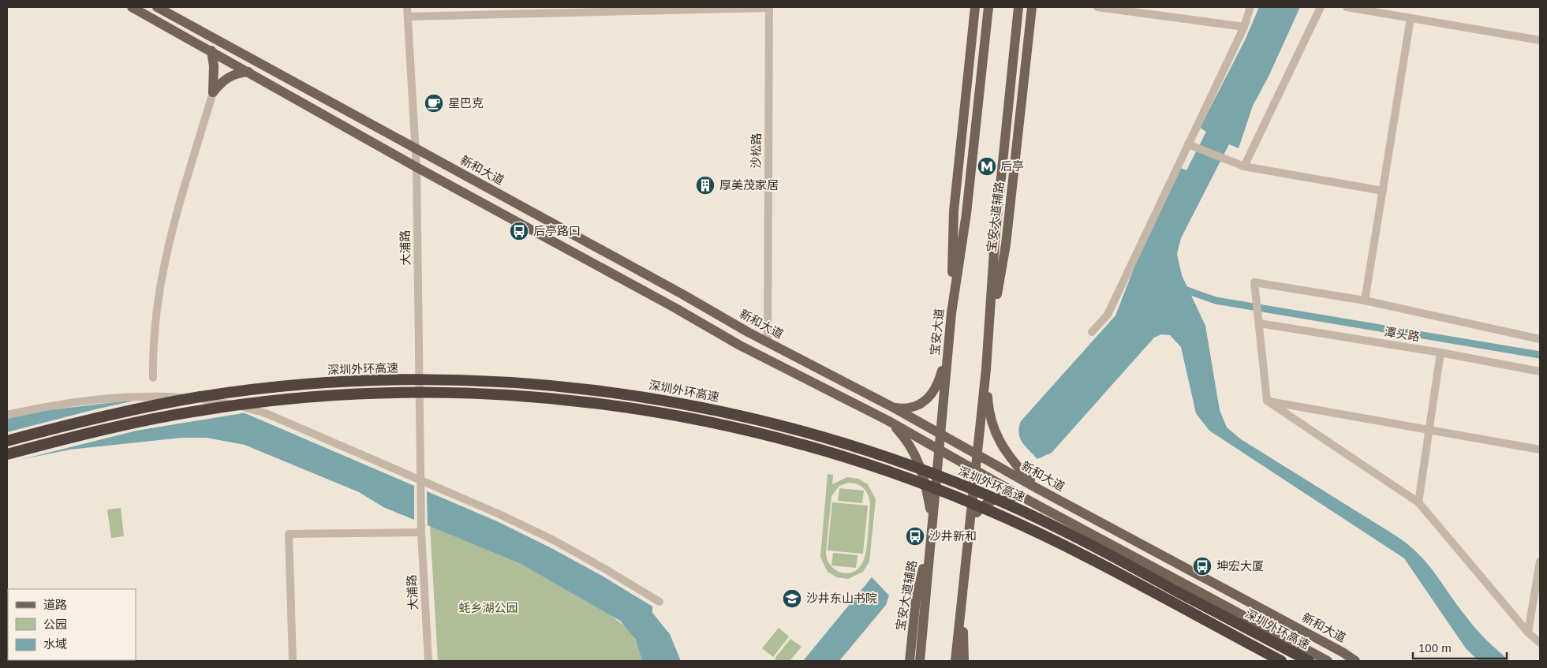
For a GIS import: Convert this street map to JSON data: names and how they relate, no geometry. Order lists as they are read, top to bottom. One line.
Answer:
{"streets":{"highway":["深圳外环高速"],"main road":["新和大道","宝安大道辅路","宝安大道"],"street":["沙松路","大浦路","潭头路"]},"crossings":[["沙松路","新和大道"],["新和大道","大浦路"],["新和大道","宝安大道"],["宝安大道辅路","宝安大道"]],"parks":["蚝乡湖公园"],"places":{"cafe":["星巴克"],"metro station":["后亭"],"building":["厚美茂家居"],"bus stop":["后亭路口","沙井新和","坤宏大厦"],"school or university":["沙井东山书院"]},"legend":["道路","公园","水域"],"scale_bar":"100 m"}
